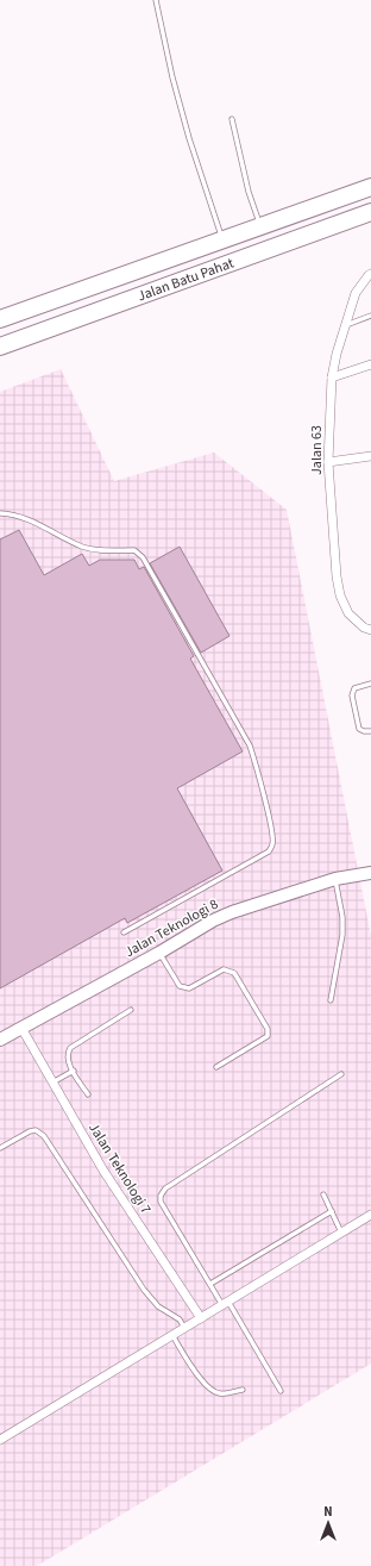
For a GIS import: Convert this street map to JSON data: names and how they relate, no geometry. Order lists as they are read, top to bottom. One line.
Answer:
{"streets":{"highway":["Jalan Batu Pahat"],"street":["Jalan 63","Jalan Teknologi 8","Jalan Teknologi 7"]},"crossings":[["Jalan Teknologi 8","Jalan Teknologi 7"]],"north":"top"}
